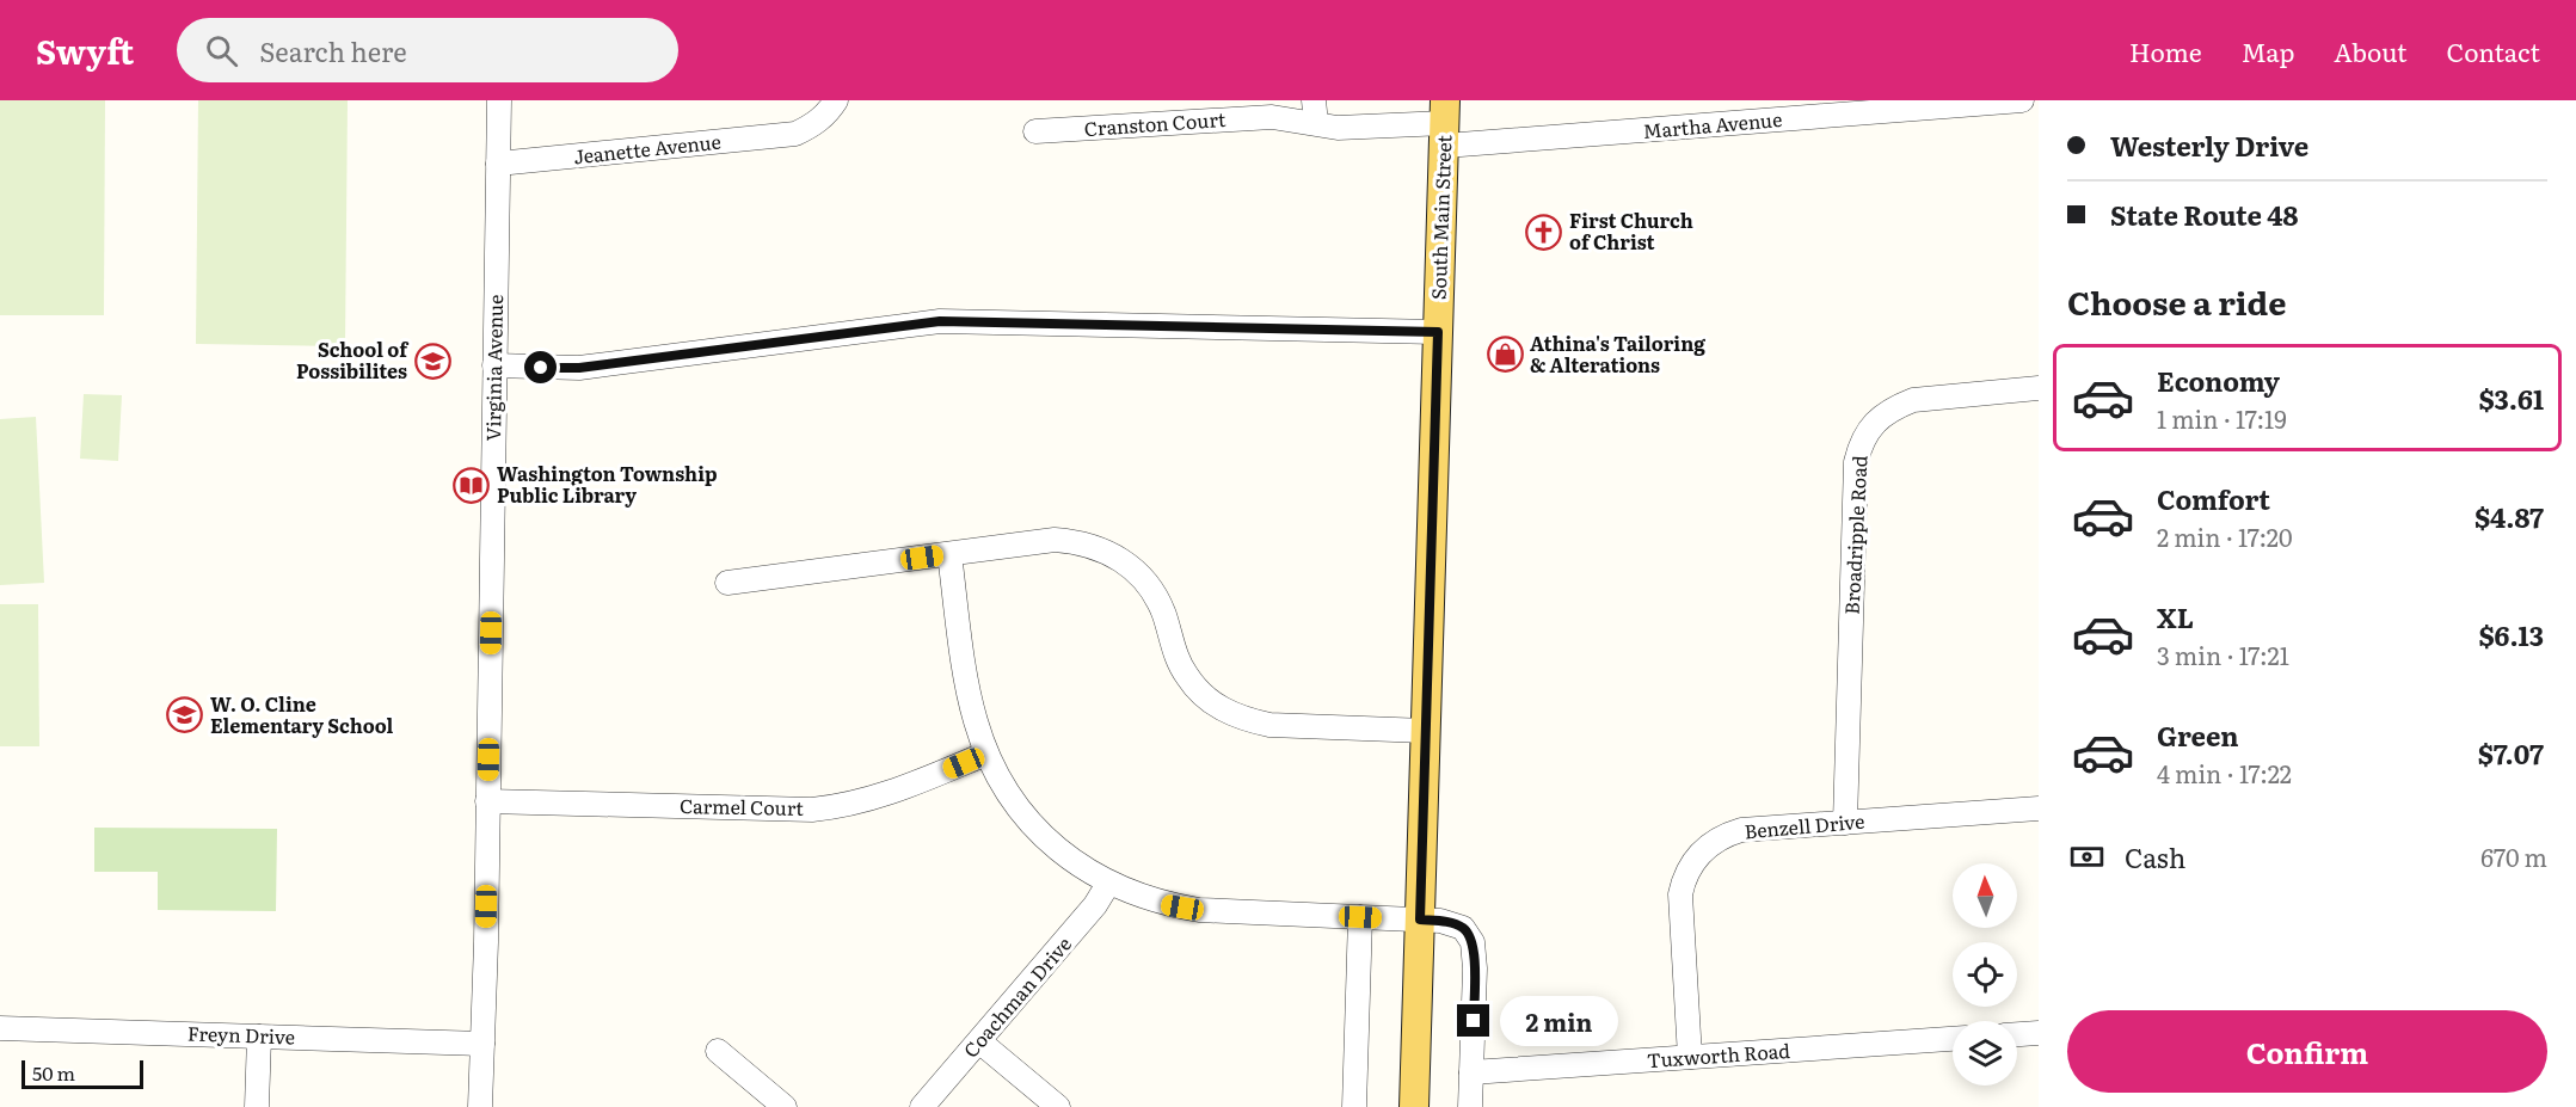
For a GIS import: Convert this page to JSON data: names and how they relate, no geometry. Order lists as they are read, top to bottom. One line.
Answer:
{"streets":{"main road":["South Main Street"],"street":["Cranston Court","Martha Avenue","Jeanette Avenue","Virginia Avenue","Broadripple Road","Carmel Court","Benzell Drive","Coachman Drive","Freyn Drive","Tuxworth Road"]},"crossings":[["Cranston Court","Martha Avenue"],["Cranston Court","South Main Street"],["Martha Avenue","South Main Street"],["Jeanette Avenue","Virginia Avenue"],["Virginia Avenue","Carmel Court"],["Virginia Avenue","Freyn Drive"],["Broadripple Road","Benzell Drive"],["Benzell Drive","Tuxworth Road"]],"places":{"church":["First Church of Christ"],"shop":["Athina's Tailoring & Alterations"],"school or university":["School of Possibilites","W. O. Cline Elementary School"],"library":["Washington Township Public Library"]},"scale_bar":"50 m","north":"top","page":{"header":"Swyft","search":"Search here","nav":["Home","Map","About","Contact"],"banner":["Westerly Drive","State Route 48"],"heading":"Choose a ride","list":[{"name":"Economy","note":"1 min · 17:19","value":"$3.61"},{"name":"Comfort","note":"2 min · 17:20","value":"$4.87"},{"name":"XL","note":"3 min · 17:21","value":"$6.13"},{"name":"Green","note":"4 min · 17:22","value":"$7.07"}],"pay":["Cash","670 m"],"bubble":"2 min","buttons":"Confirm","scale":"50 m"}}
